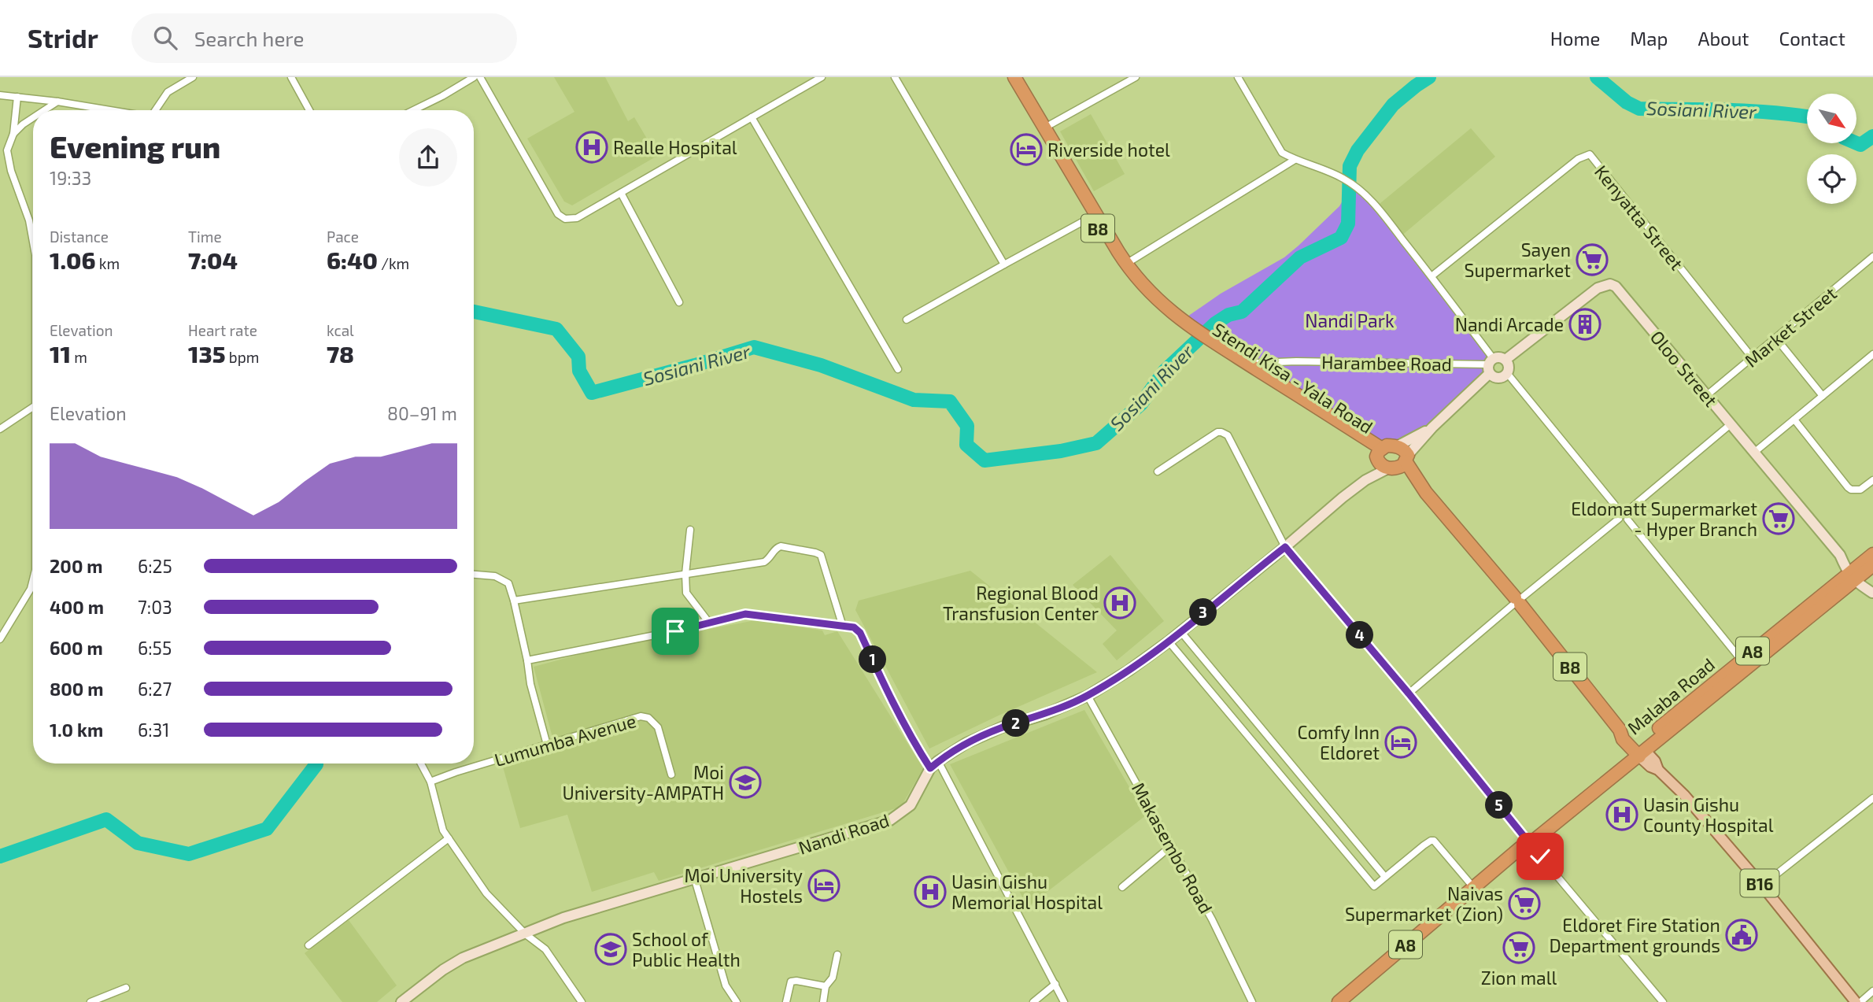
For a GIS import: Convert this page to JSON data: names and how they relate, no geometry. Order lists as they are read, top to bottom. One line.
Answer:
{"streets":{"highway":["B8","Stendi Kisa - Yala Road","A8","Malaba Road"],"main road":["B16"],"street":["Kenyatta Street","Market Street","Harambee Road","Oloo Street","Lumumba Avenue","Nandi Road","Makasembo Road"]},"crossings":[["Kenyatta Street","Market Street"],["B8","Harambee Road"],["B8","Stendi Kisa - Yala Road"],["B8","Nandi Road"],["Market Street","Oloo Street"],["Harambee Road","Oloo Street"],["Harambee Road","Nandi Road"],["Oloo Street","A8"],["Oloo Street","Malaba Road"],["Oloo Street","Nandi Road"],["Stendi Kisa - Yala Road","A8"],["Stendi Kisa - Yala Road","Malaba Road"],["Stendi Kisa - Yala Road","Nandi Road"],["Stendi Kisa - Yala Road","B16"],["A8","Malaba Road"],["A8","B16"],["Malaba Road","B16"],["Nandi Road","Makasembo Road"]],"water":["Sosiani River"],"parks":["Nandi Park"],"places":{"hospital":["Realle Hospital","Regional Blood Transfusion Center","Uasin Gishu County Hospital","Uasin Gishu Memorial Hospital"],"hotel":["Riverside hotel","Comfy Inn Eldoret","Moi University Hostels"],"supermarket":["Sayen Supermarket","Eldomatt Supermarket - Hyper Branch","Naivas Supermarket (Zion)","Zion mall"],"building":["Nandi Arcade"],"school or university":["Moi University-AMPATH","School of Public Health"],"public building":["Eldoret Fire Station Department grounds"]},"north":"bottom right","page":{"header":"Stridr","search":"Search here","nav":["Home","Map","About","Contact"],"heading":["Evening run","19:33"],"stats":[["Distance","1.06 km"],["Time","7:04"],["Pace","6:40 /km"],["Elevation","11 m"],["Heart rate","135 bpm"],["kcal","78"]],"chart":["Elevation","80–91 m"],"list":[{"name":"200 m","note":"6:25"},{"name":"400 m","note":"7:03"},{"name":"600 m","note":"6:55"},{"name":"800 m","note":"6:27"},{"name":"1.0 km","note":"6:31"}],"pins":["3","4","1","2","5"]}}
